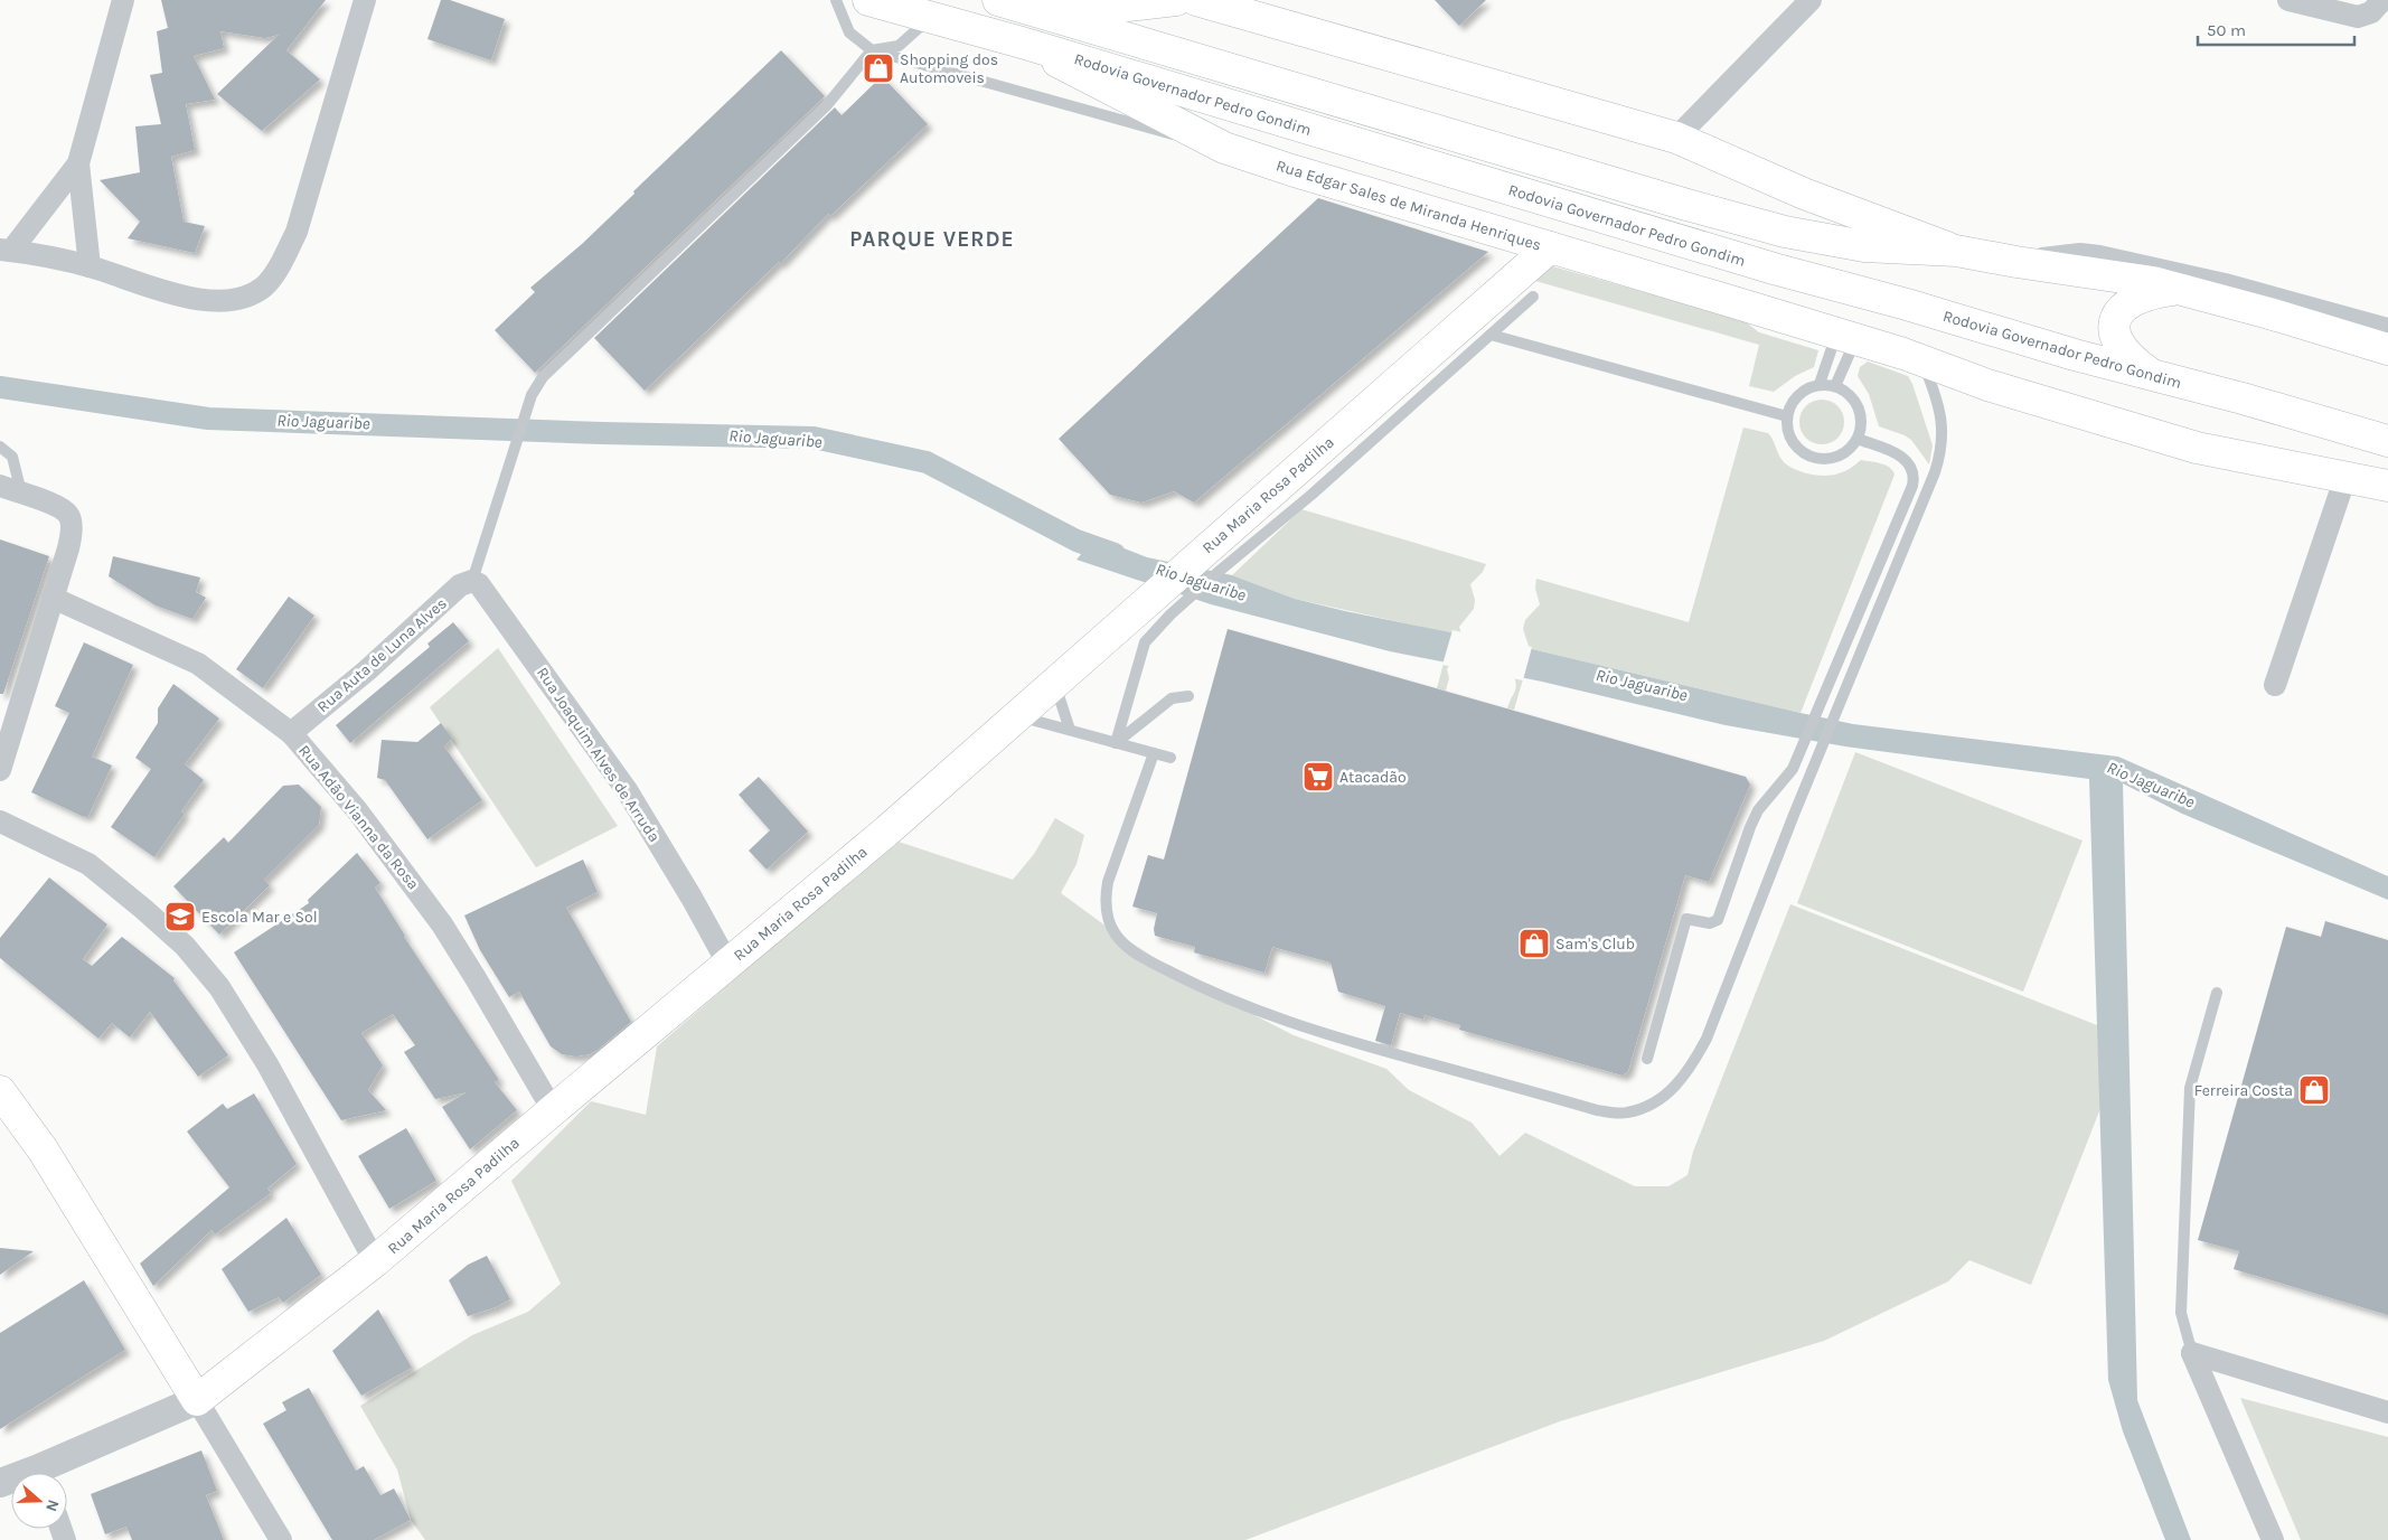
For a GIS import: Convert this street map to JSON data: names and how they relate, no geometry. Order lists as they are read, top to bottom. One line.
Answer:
{"streets":{"main road":["Rodovia Governador Pedro Gondim","Rua Edgar Sales de Miranda Henriques","Rua Maria Rosa Padilha"],"street":["Rua Auta de Luna Alves","Rua Joaquim Alves de Arruda","Rua Adão Vianna da Rosa"]},"crossings":[["Rua Edgar Sales de Miranda Henriques","Rua Maria Rosa Padilha"],["Rua Maria Rosa Padilha","Rua Joaquim Alves de Arruda"],["Rua Maria Rosa Padilha","Rua Adão Vianna da Rosa"],["Rua Auta de Luna Alves","Rua Joaquim Alves de Arruda"],["Rua Auta de Luna Alves","Rua Adão Vianna da Rosa"]],"districts":["PARQUE VERDE"],"water":["Rio Jaguaribe"],"places":{"shop":["Shopping dos Automoveis","Sam's Club","Ferreira Costa"],"supermarket":["Atacadão"],"school or university":["Escola Mar e Sol"]},"scale_bar":"50 m","north":"right"}
